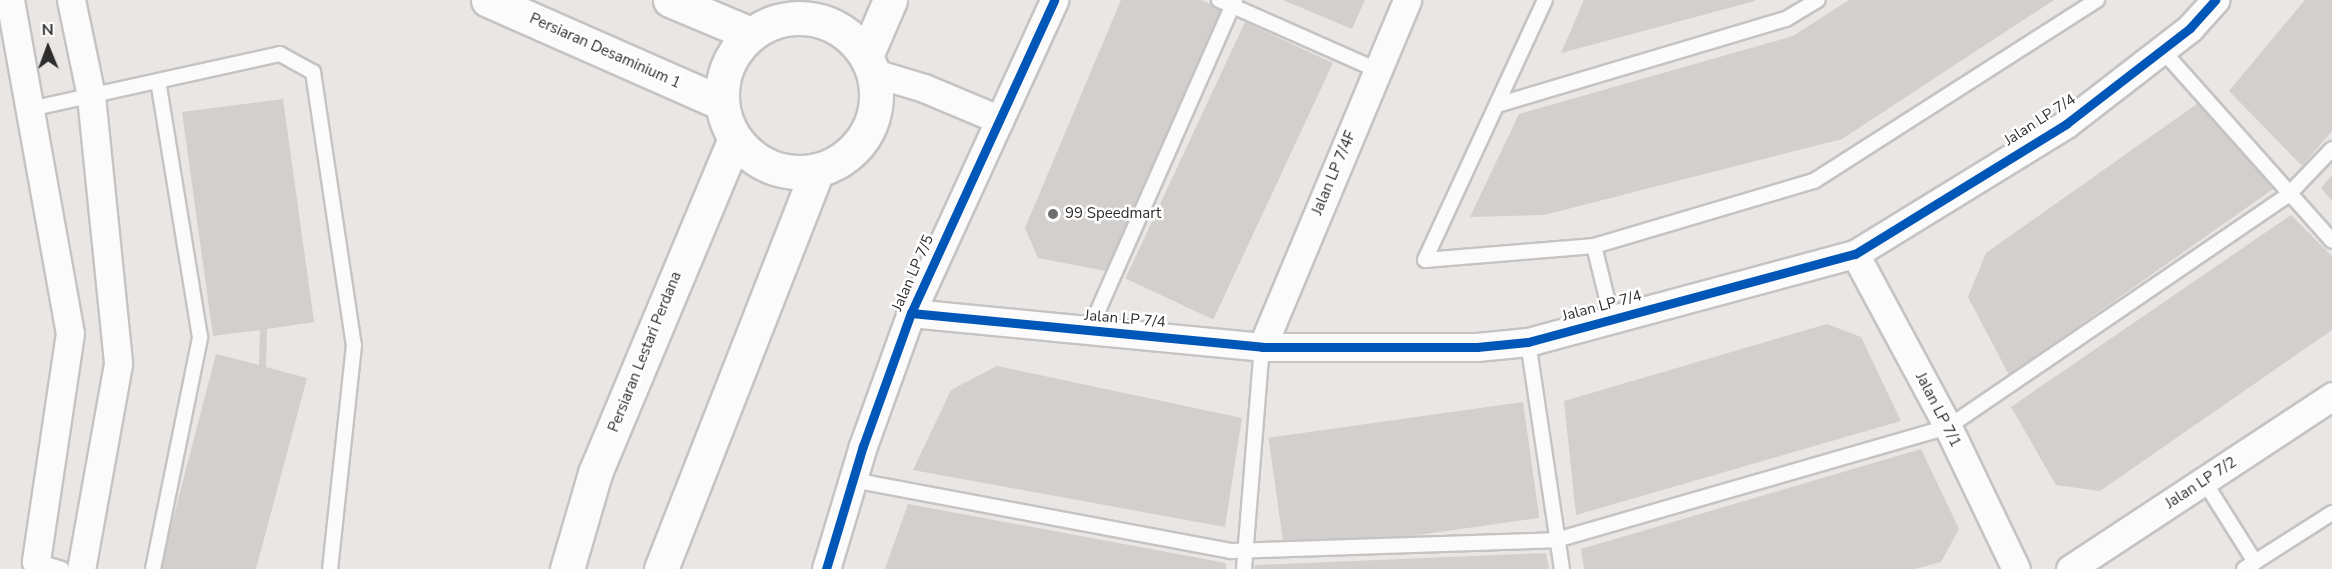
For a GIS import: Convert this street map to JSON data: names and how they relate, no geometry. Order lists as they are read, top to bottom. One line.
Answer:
{"streets":{"street":["Persiaran Desaminium 1","Jalan LP 7/4","Jalan LP 7/4F","Jalan LP 7/5","Persiaran Lestari Perdana","Jalan LP 7/1","Jalan LP 7/2"]},"crossings":[["Persiaran Desaminium 1","Persiaran Lestari Perdana"],["Jalan LP 7/4","Jalan LP 7/4F"],["Jalan LP 7/4","Jalan LP 7/5"],["Jalan LP 7/4","Jalan LP 7/1"]],"places":["99 Speedmart"],"north":"top"}
